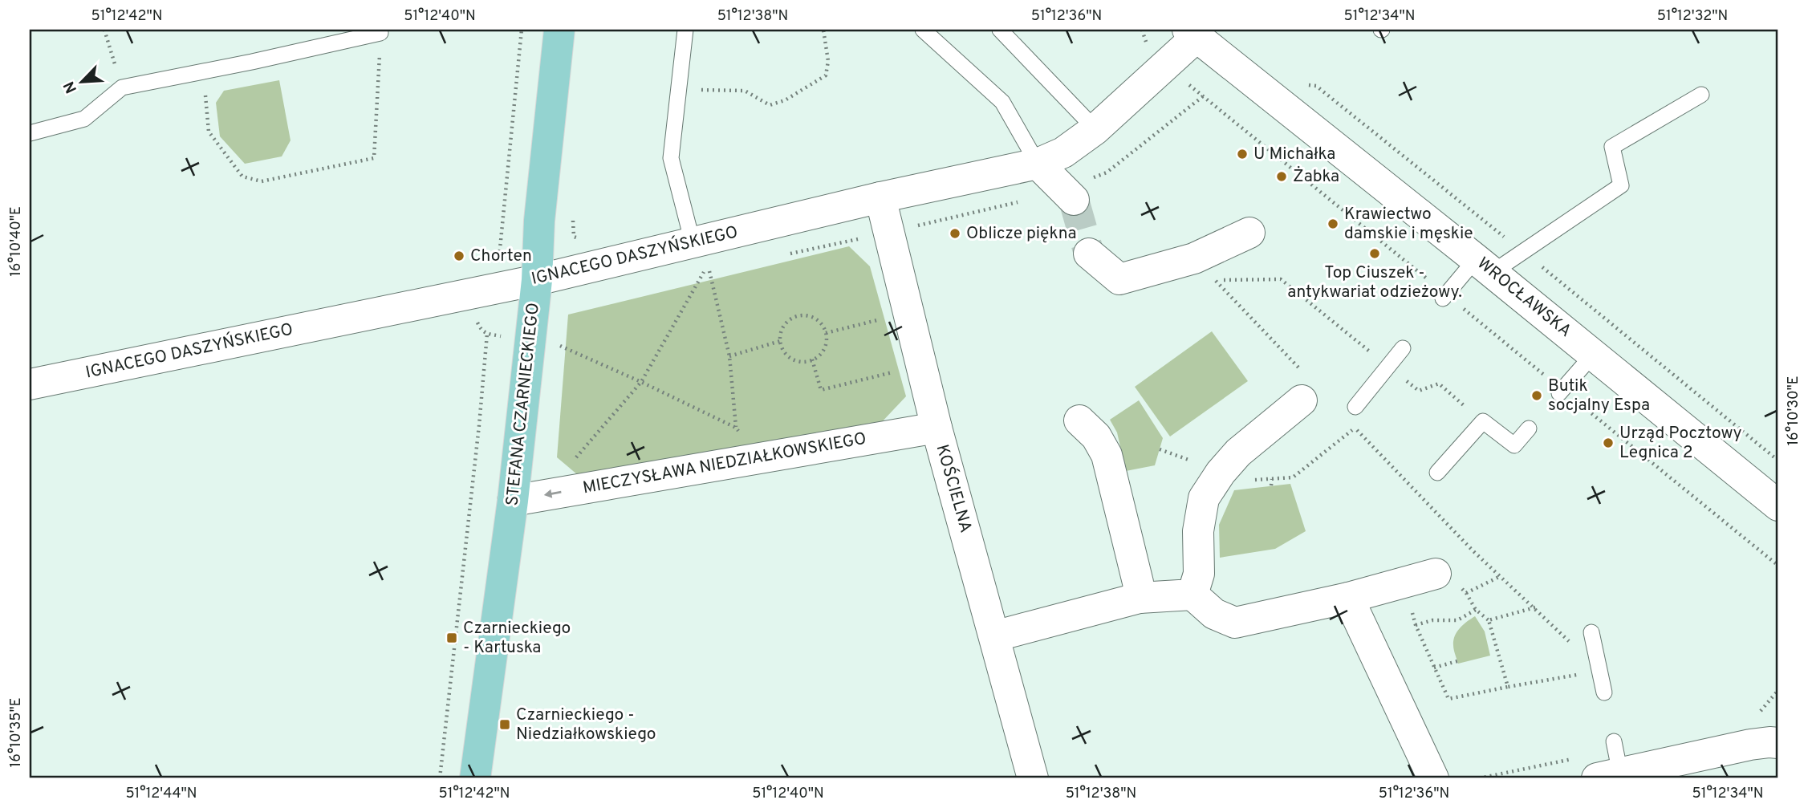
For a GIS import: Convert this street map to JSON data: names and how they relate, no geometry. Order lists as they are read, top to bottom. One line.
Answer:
{"streets":{"main road":["STEFANA CZARNIECKIEGO"],"street":["IGNACEGO DASZYŃSKIEGO","WROCŁAWSKA","MIECZYSŁAWA NIEDZIAŁKOWSKIEGO","KOŚCIELNA"]},"crossings":[["IGNACEGO DASZYŃSKIEGO","WROCŁAWSKA"],["IGNACEGO DASZYŃSKIEGO","STEFANA CZARNIECKIEGO"],["IGNACEGO DASZYŃSKIEGO","KOŚCIELNA"],["STEFANA CZARNIECKIEGO","MIECZYSŁAWA NIEDZIAŁKOWSKIEGO"],["MIECZYSŁAWA NIEDZIAŁKOWSKIEGO","KOŚCIELNA"]],"one_way":["MIECZYSŁAWA NIEDZIAŁKOWSKIEGO"],"places":{"other":["U Michałka","Żabka","Krawiectwo damskie i męskie","Oblicze piękna","Top Ciuszek - antykwariat odzieżowy.","Chorten","Butik socjalny Espa","Urząd Pocztowy Legnica 2"],"transit":["Czarnieckiego - Kartuska","Czarnieckiego - Niedziałkowskiego"]},"north":"bottom left","coordinates":["51°12'42\"N","51°12'40\"N","51°12'38\"N","51°12'36\"N","51°12'34\"N","51°12'32\"N","16°10'40\"E","16°10'30\"E","16°10'35\"E","51°12'44\"N"]}
